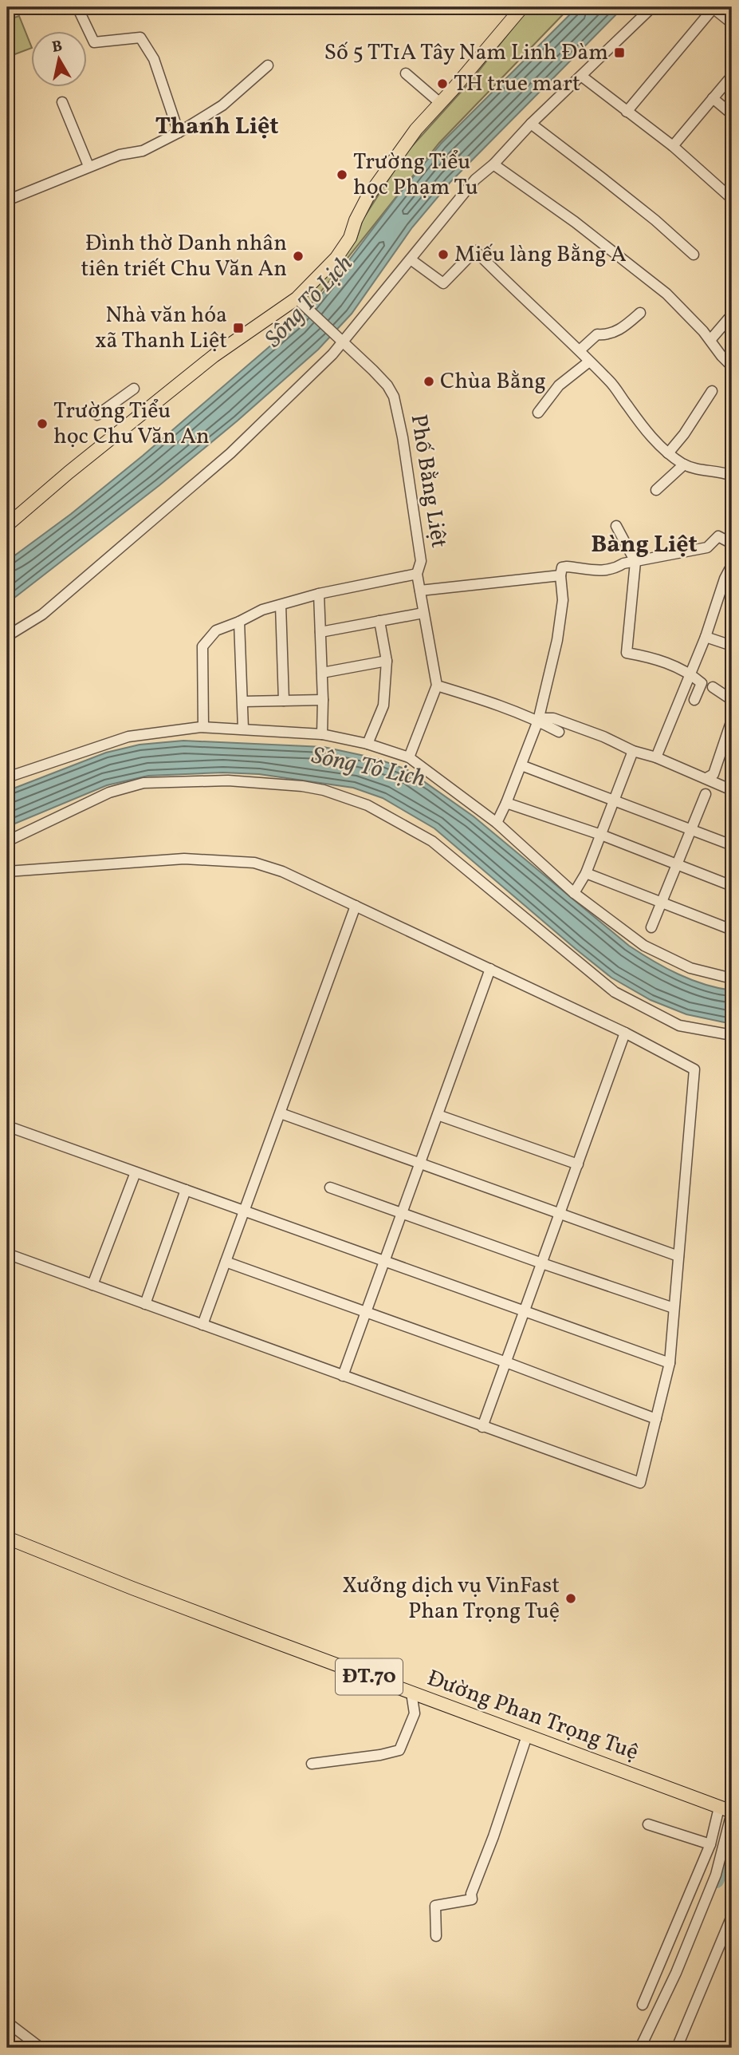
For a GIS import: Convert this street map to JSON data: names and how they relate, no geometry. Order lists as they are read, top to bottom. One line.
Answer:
{"streets":{"main road":["ĐT.70","Đường Phan Trọng Tuệ"],"street":["Phố Bằng Liệt"]},"districts":["Thanh Liệt","Bàng Liệt"],"water":["Sông Tô Lịch"],"places":{"transit":["Số 5 TT1A Tây Nam Linh Đàm","Nhà văn hóa xã Thanh Liệt"],"other":["TH true mart","Trường Tiểu học Phạm Tu","Miếu làng Bằng A","Đình thờ Danh nhân tiên triết Chu Văn An","Chùa Bằng","Trường Tiểu học Chu Văn An","Xưởng dịch vụ VinFast Phan Trọng Tuệ"]},"north":"top"}
